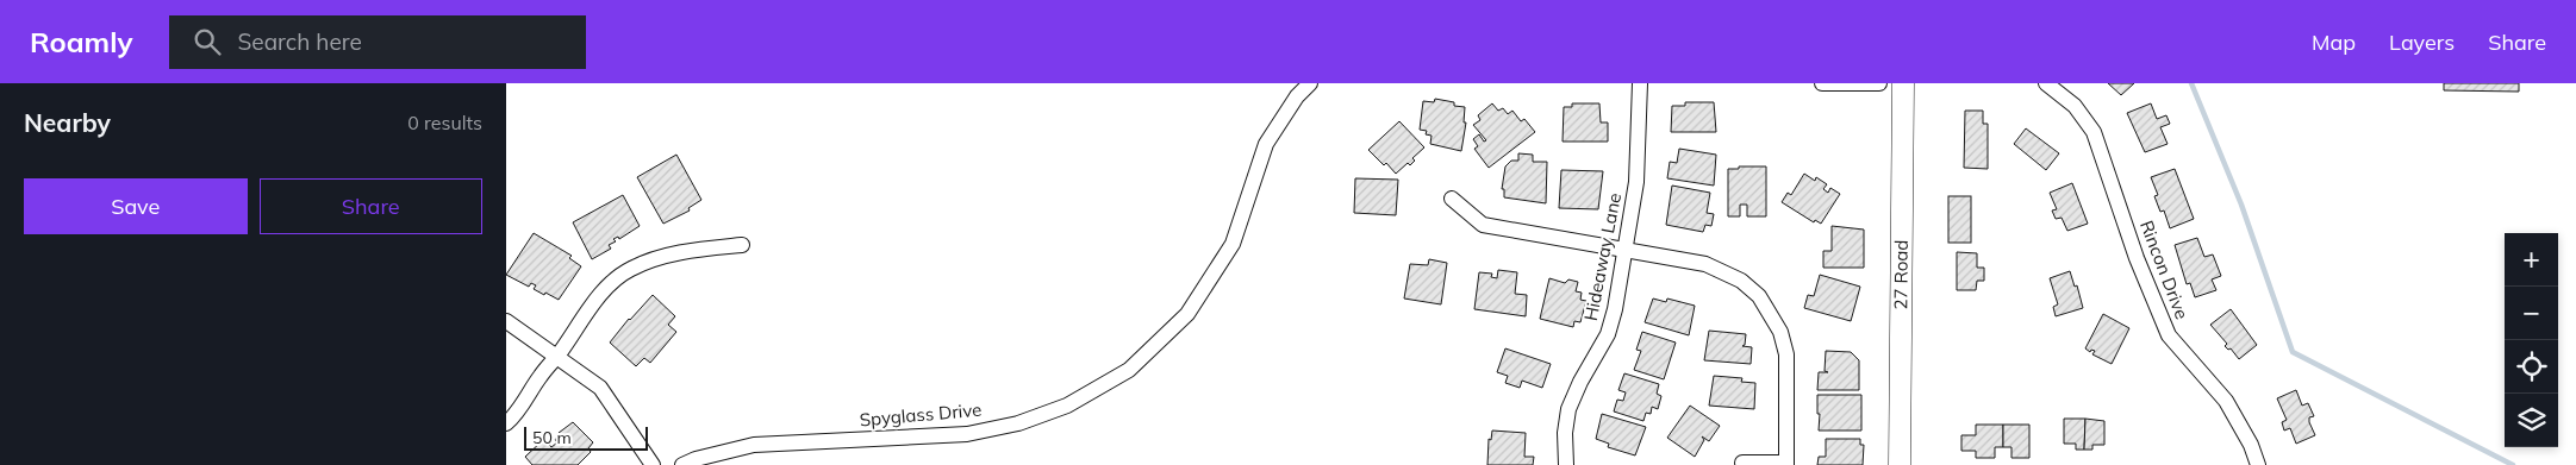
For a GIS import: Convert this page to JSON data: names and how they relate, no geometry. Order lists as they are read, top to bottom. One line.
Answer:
{"streets":{"street":["Hideaway Lane","Rincon Drive","27 Road","Spyglass Drive"]},"scale_bar":"50 m","page":{"header":"Roamly","search":"Search here","nav":["Map","Layers","Share"],"heading":["Nearby","0 results"],"buttons":["Save","Share"],"map_buttons":["+","−"],"scale":"50 m"}}
